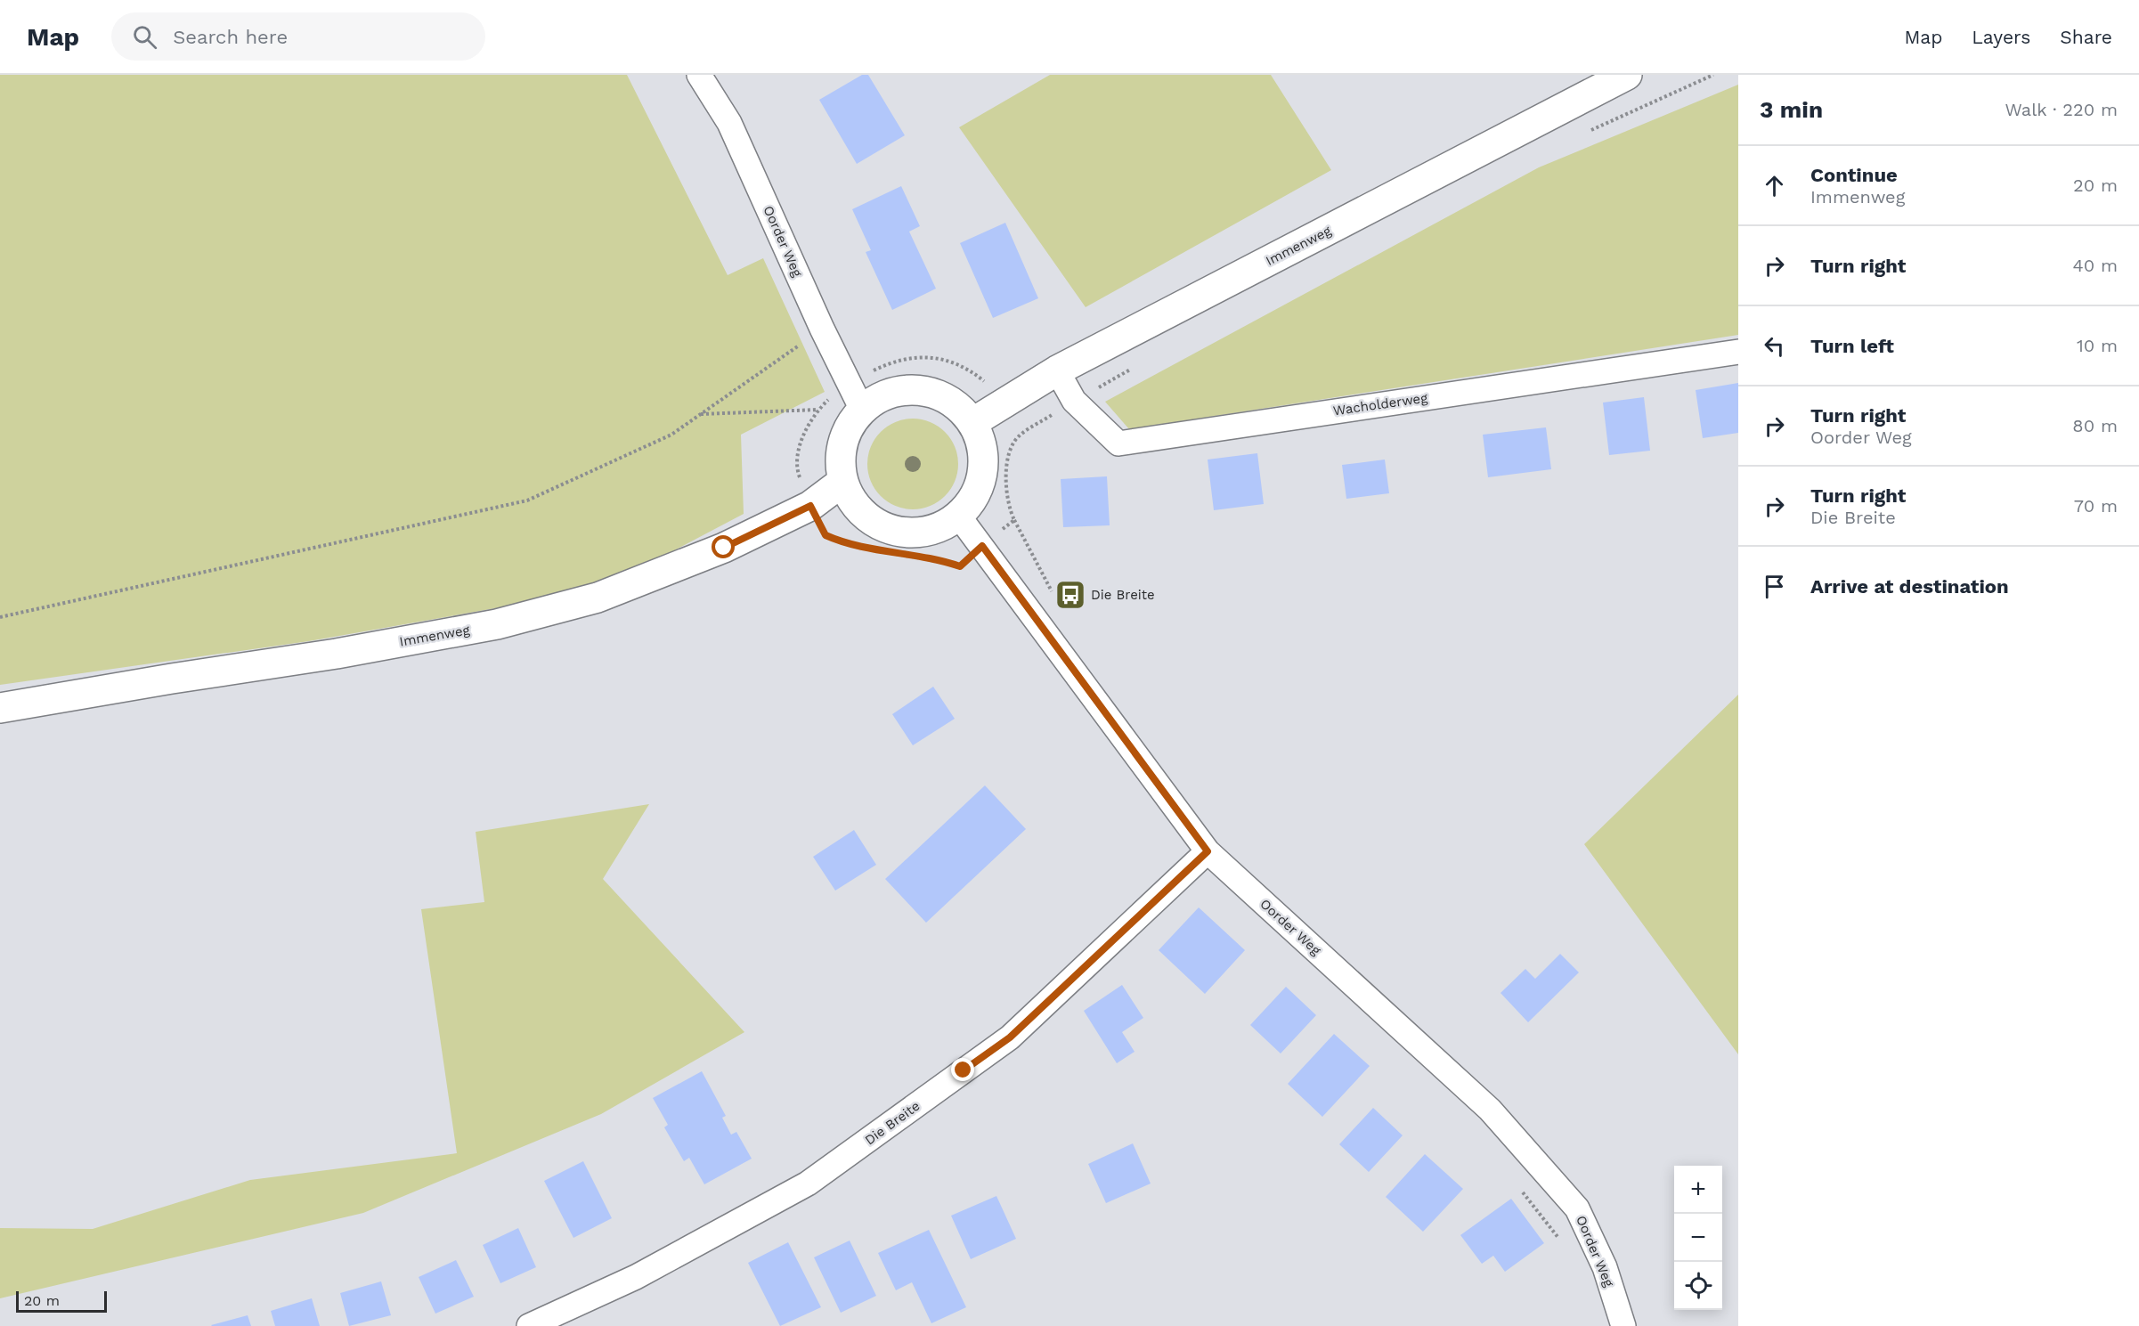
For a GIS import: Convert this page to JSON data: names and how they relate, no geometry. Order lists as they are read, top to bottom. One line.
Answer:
{"streets":{"street":["Oorder Weg","Immenweg","Wacholderweg","Die Breite"]},"crossings":[["Oorder Weg","Immenweg"],["Oorder Weg","Die Breite"],["Immenweg","Wacholderweg"]],"places":{"bus stop":["Die Breite"]},"scale_bar":"20 m","page":{"header":"Map","search":"Search here","nav":["Map","Layers","Share"],"heading":["3 min","Walk · 220 m"],"list":[["Continue","Immenweg","20 m"],["Turn right","40 m"],["Turn left","10 m"],["Turn right","Oorder Weg","80 m"],["Turn right","Die Breite","70 m"],"Arrive at destination"],"map_buttons":["+","−"],"scale":"20 m"}}
